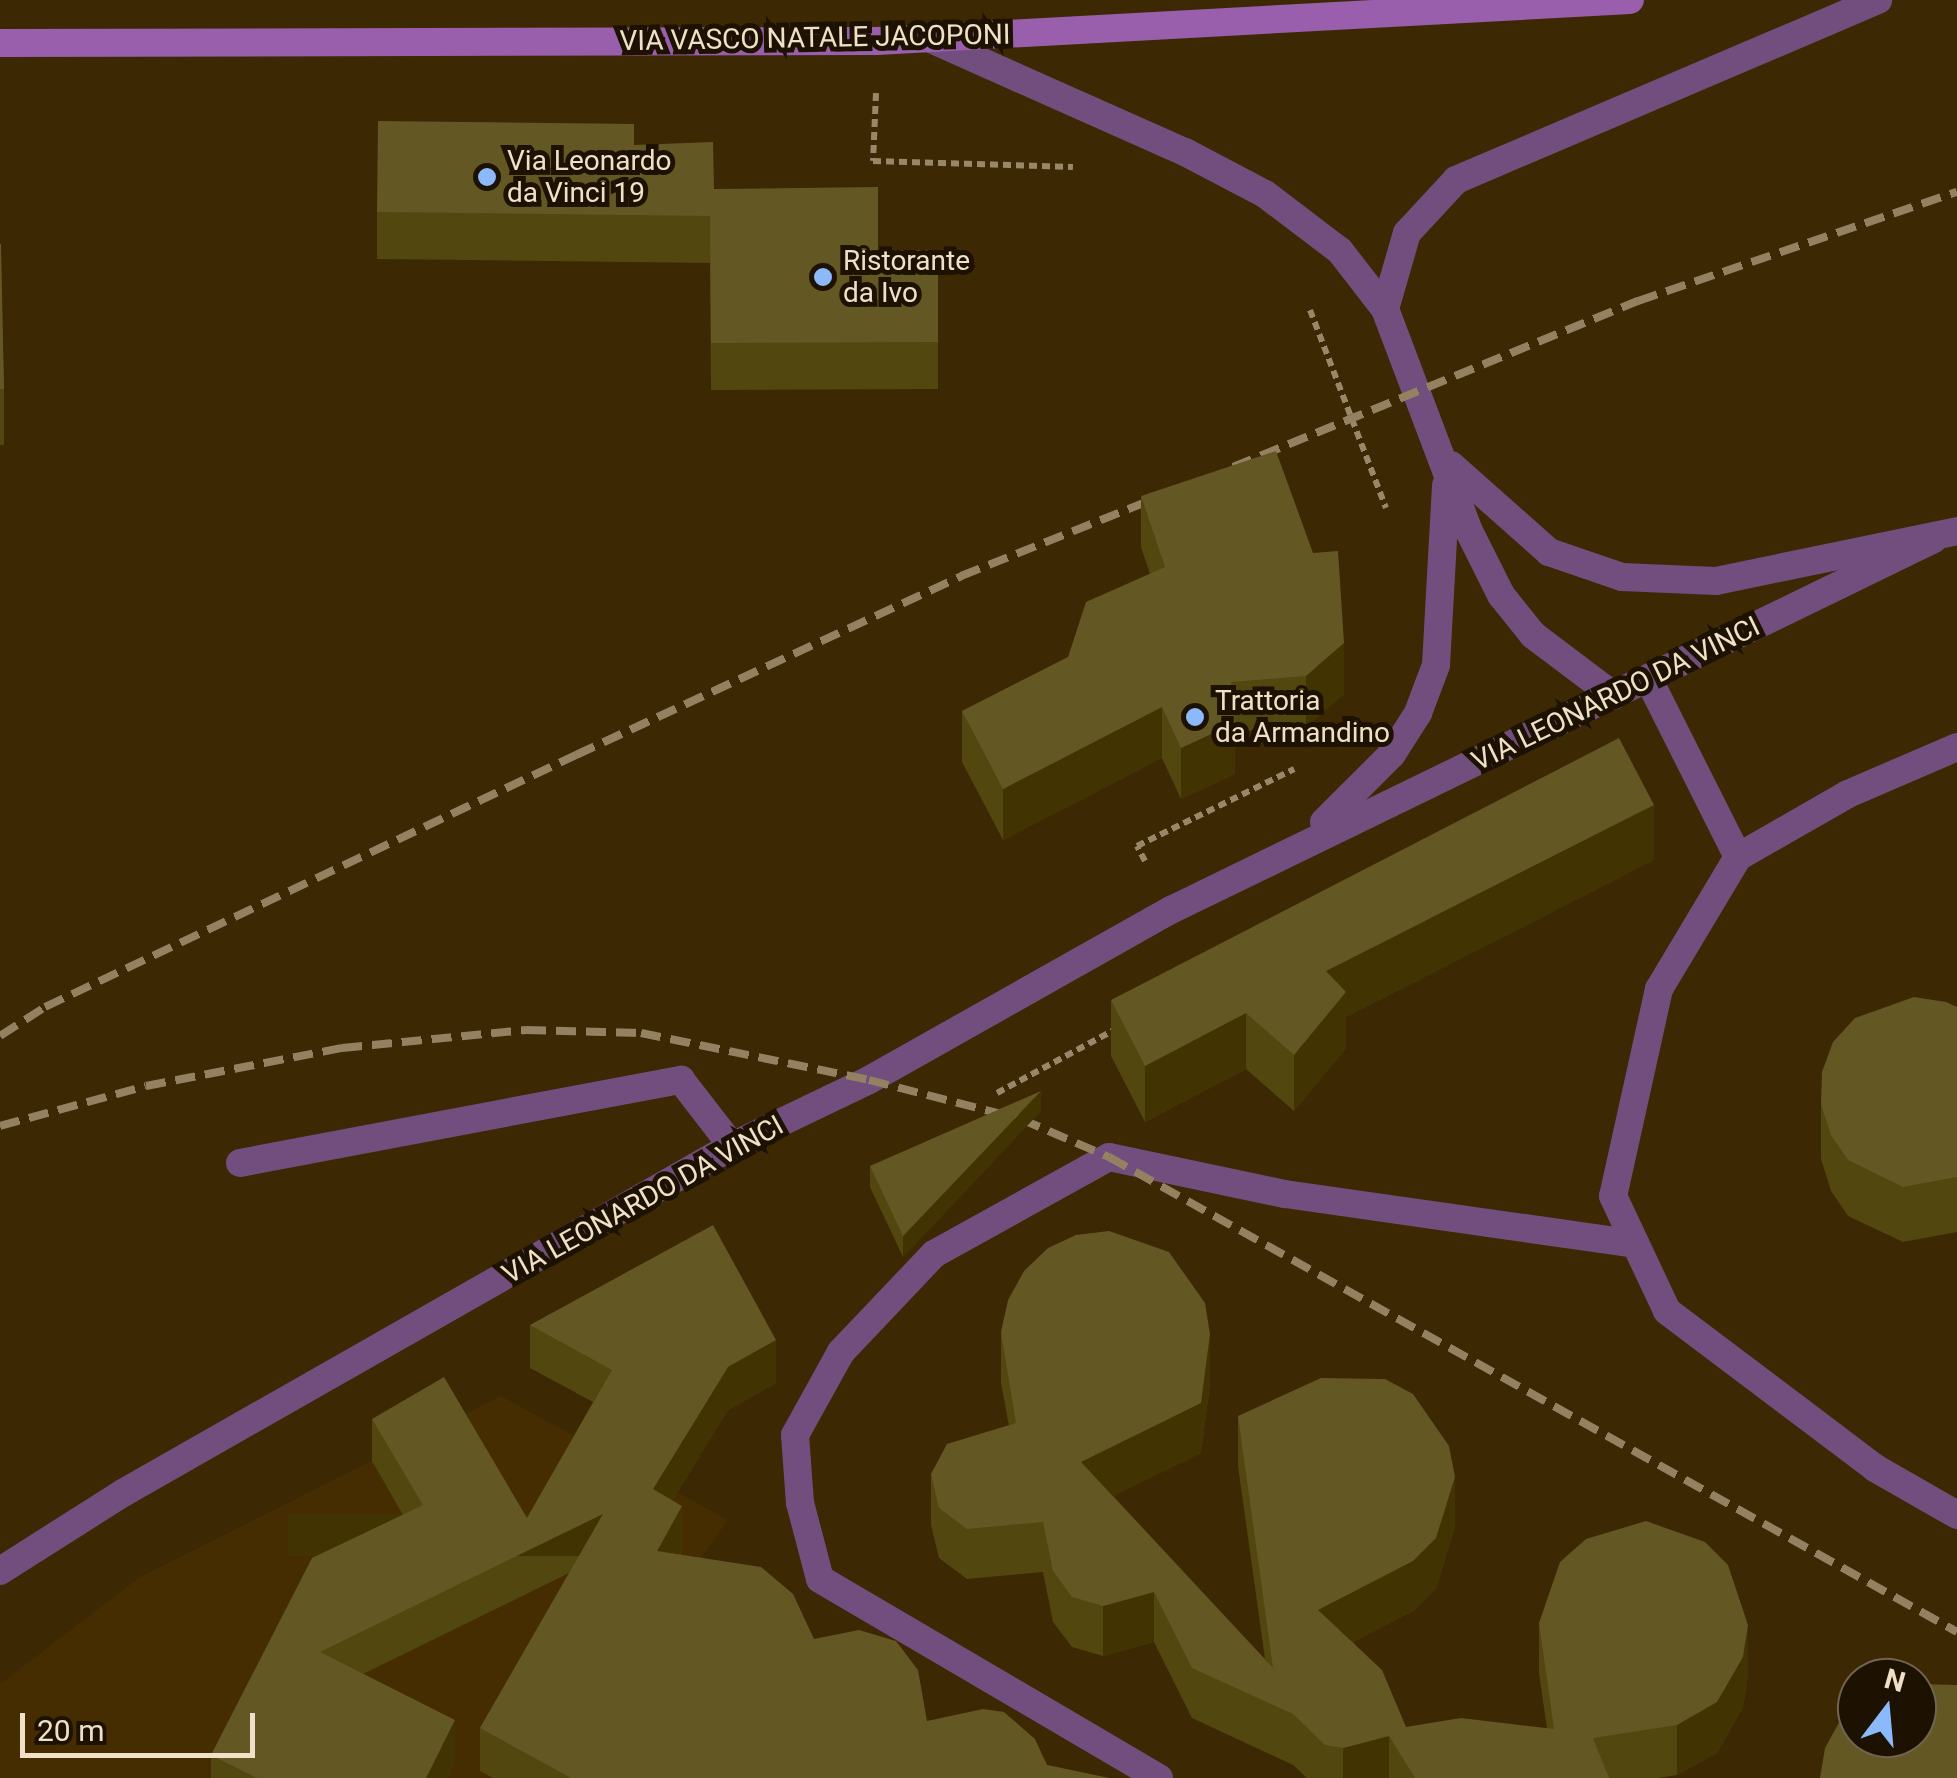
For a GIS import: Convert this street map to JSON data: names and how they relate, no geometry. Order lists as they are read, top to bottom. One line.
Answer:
{"streets":{"main road":["VIA VASCO NATALE JACOPONI"],"street":["VIA LEONARDO DA VINCI"]},"places":["Via Leonardo da Vinci 19","Ristorante da Ivo","Trattoria da Armandino"],"scale_bar":"20 m","north":"top"}
